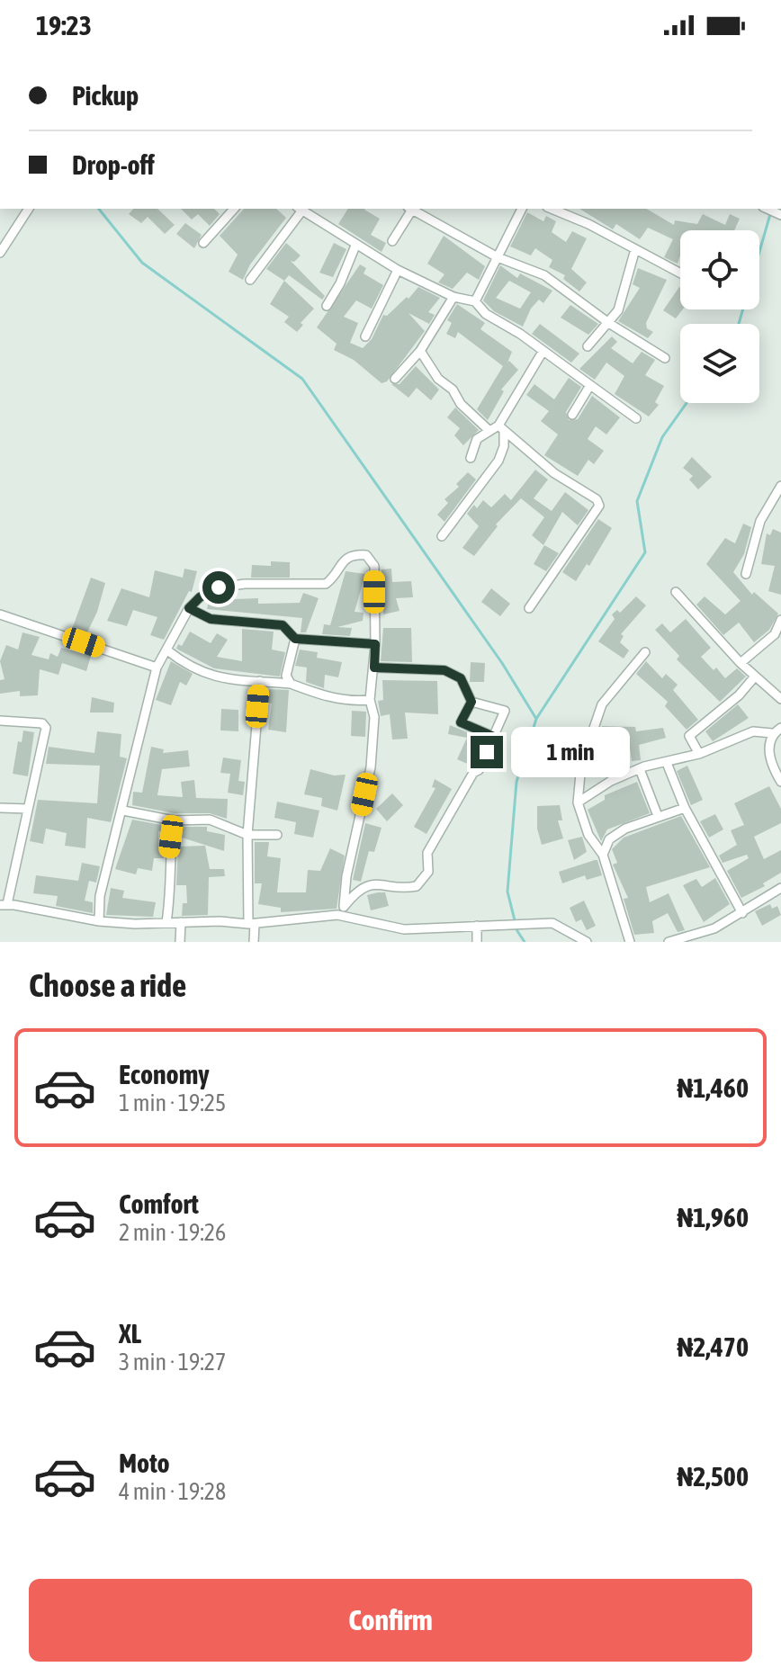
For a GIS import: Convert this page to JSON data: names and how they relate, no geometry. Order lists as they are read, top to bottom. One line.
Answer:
{"page":{"status":"19:23","banner":["Pickup","Drop-off"],"bubble":"1 min","heading":"Choose a ride","list":[{"name":"Economy","note":"1 min · 19:25","value":"₦1,460"},{"name":"Comfort","note":"2 min · 19:26","value":"₦1,960"},{"name":"XL","note":"3 min · 19:27","value":"₦2,470"},{"name":"Moto","note":"4 min · 19:28","value":"₦2,500"}],"buttons":"Confirm"}}
